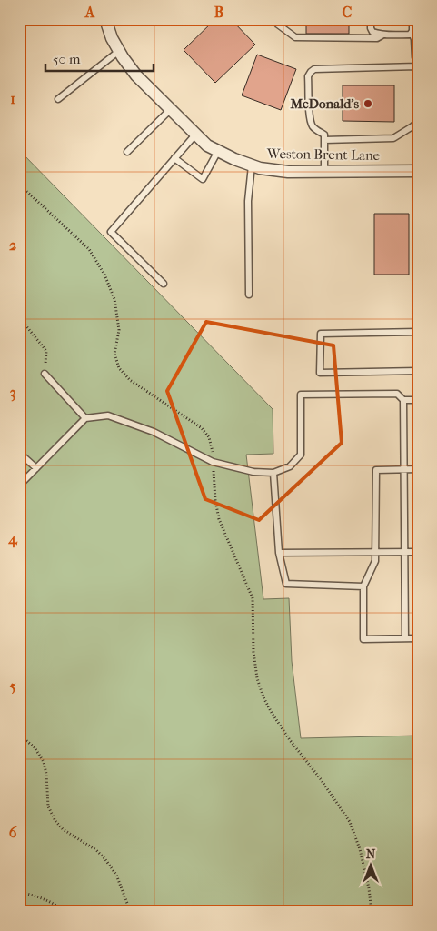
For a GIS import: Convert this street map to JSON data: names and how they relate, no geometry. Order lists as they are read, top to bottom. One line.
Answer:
{"streets":{"street":["Weston Brent Lane"]},"places":["McDonald's"],"scale_bar":"50 m","north":"top","grid":{"columns":["A","B","C"],"rows":["1","2","3","4","5","6"]}}
